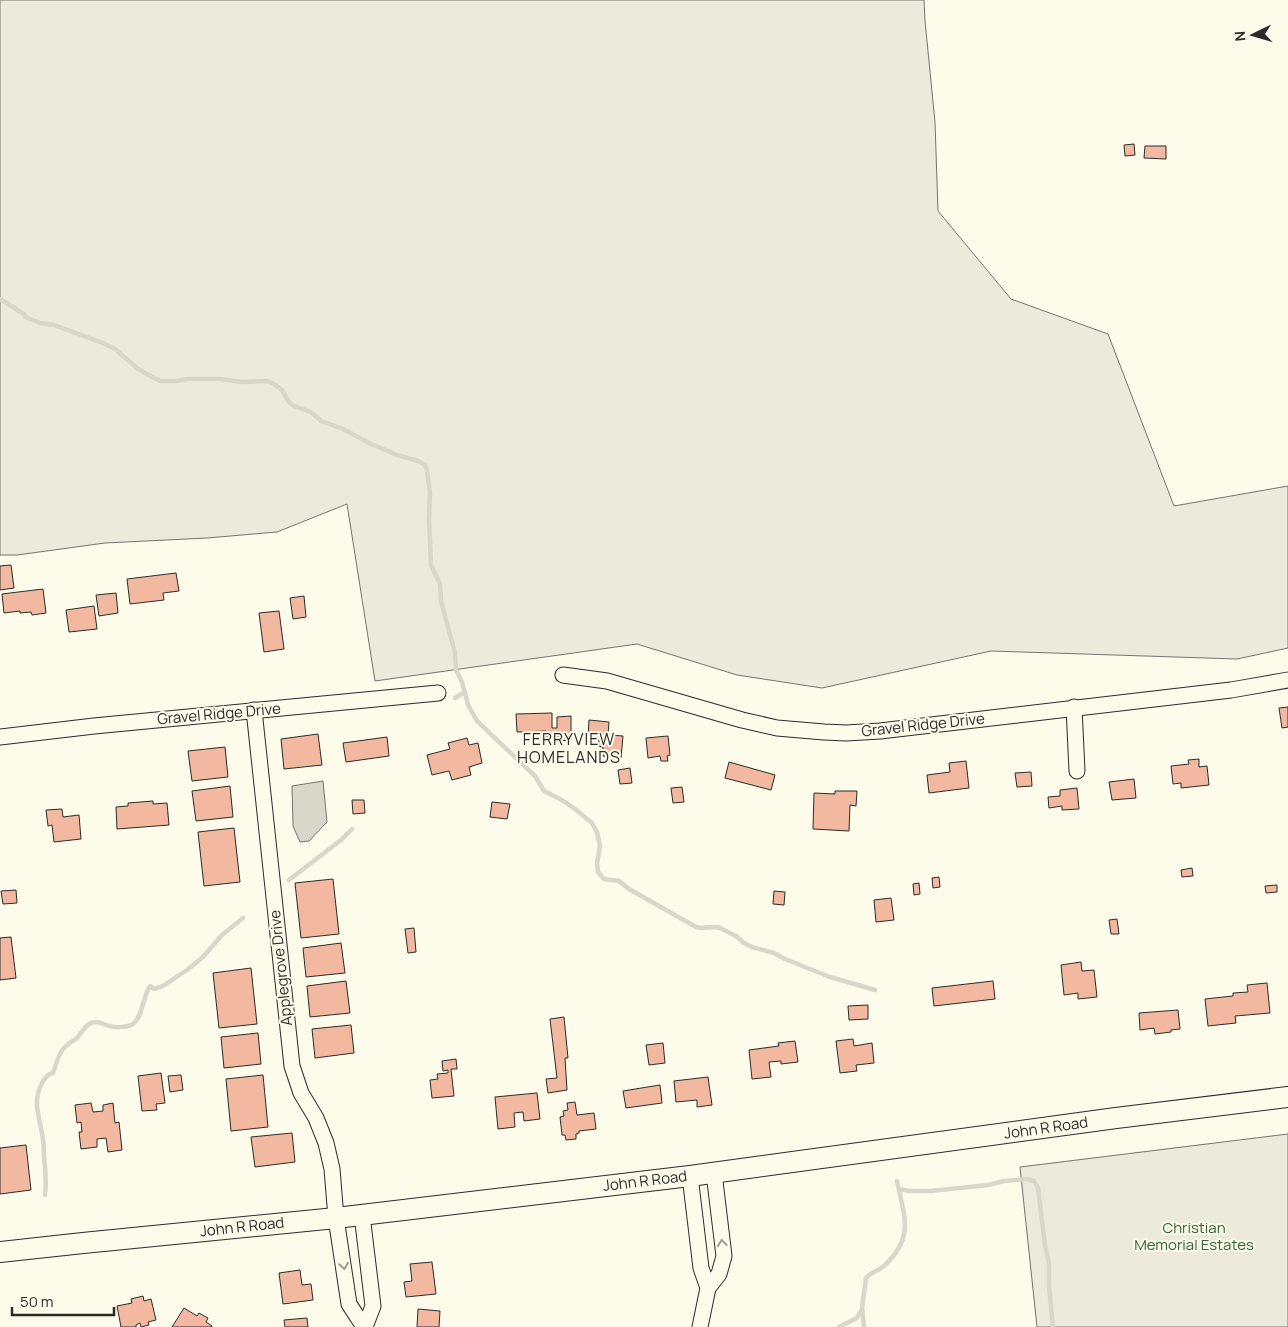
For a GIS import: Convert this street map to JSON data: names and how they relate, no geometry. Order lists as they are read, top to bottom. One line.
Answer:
{"streets":{"main road":["John R Road"],"street":["Gravel Ridge Drive","Applegrove Drive"]},"crossings":[["Gravel Ridge Drive","Applegrove Drive"],["Applegrove Drive","John R Road"]],"districts":["FERRYVIEW HOMELANDS"],"parks":["Christian Memorial Estates"],"scale_bar":"50 m","north":"left"}
